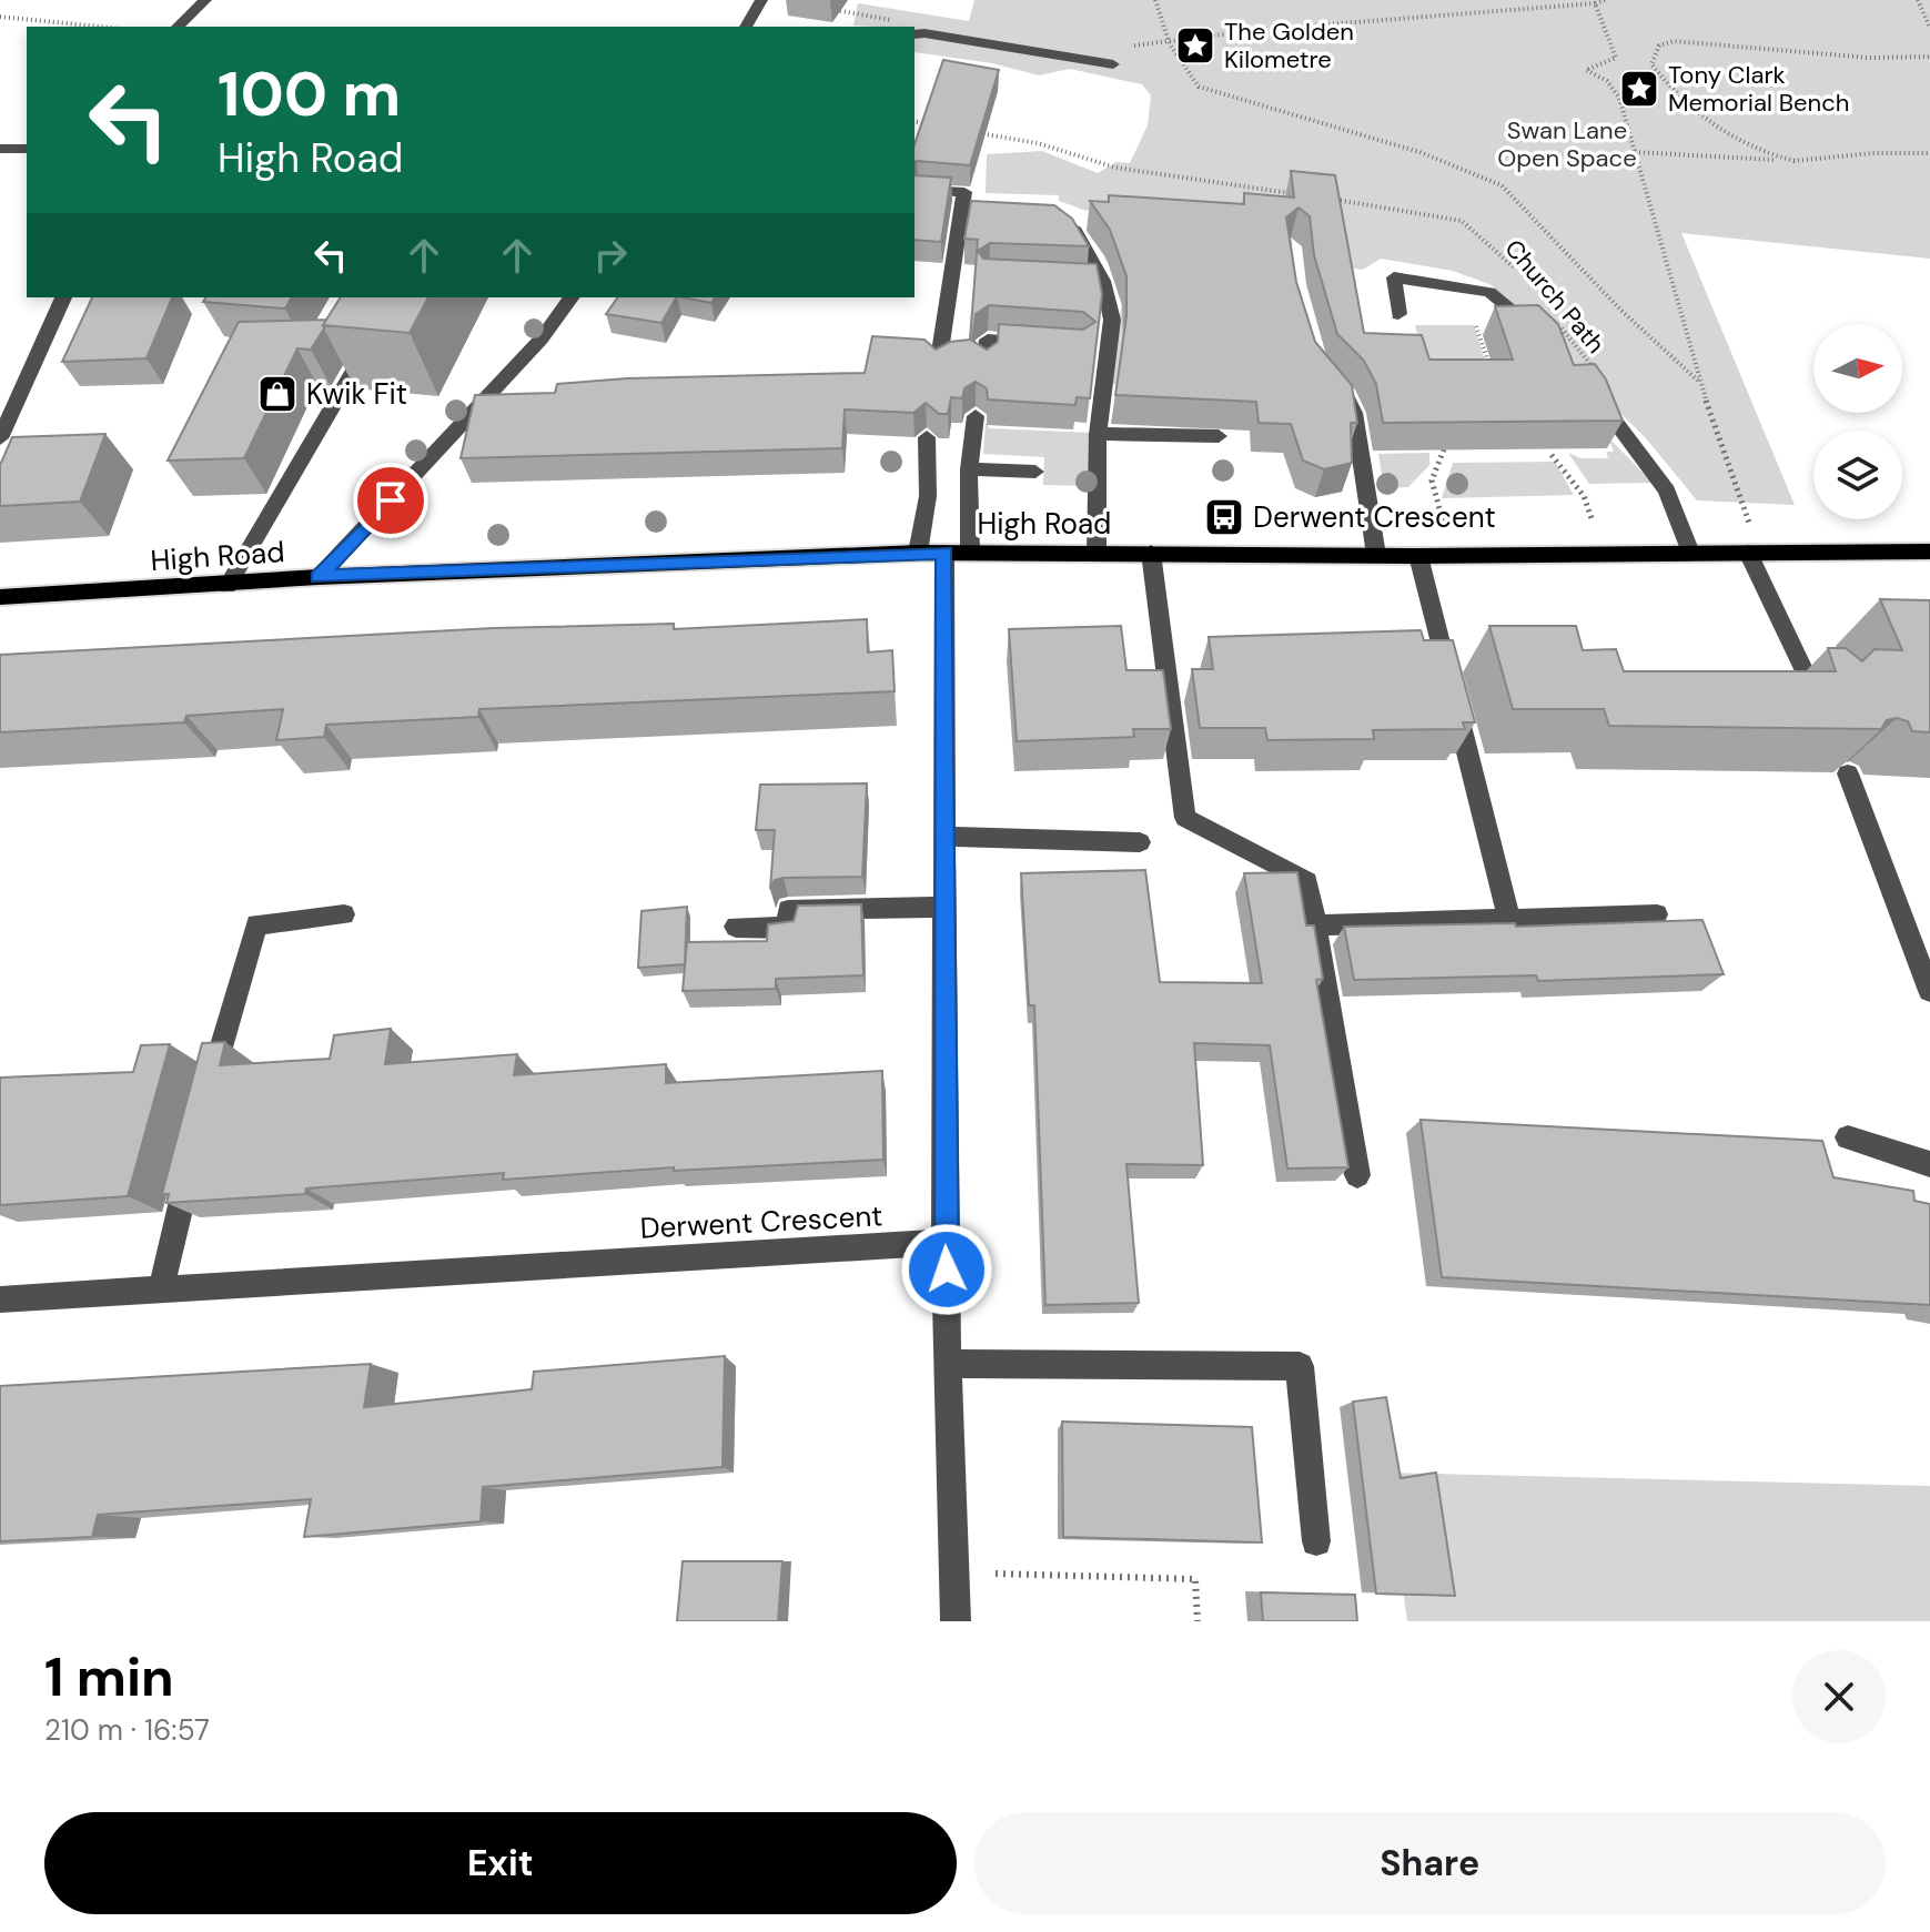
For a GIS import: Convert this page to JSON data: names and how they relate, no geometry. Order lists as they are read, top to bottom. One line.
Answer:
{"streets":{"main road":["High Road"],"street":["Derwent Crescent"],"path":["Church Path"]},"parks":["Swan Lane Open Space"],"places":{"place":["The Golden Kilometre","Tony Clark Memorial Bench"],"shop":["Kwik Fit"],"bus stop":["Derwent Crescent"]},"north":"right","page":{"turn":["100 m","High Road"],"heading":["1 min","210 m · 16:57"],"buttons":["Exit","Share"]}}
